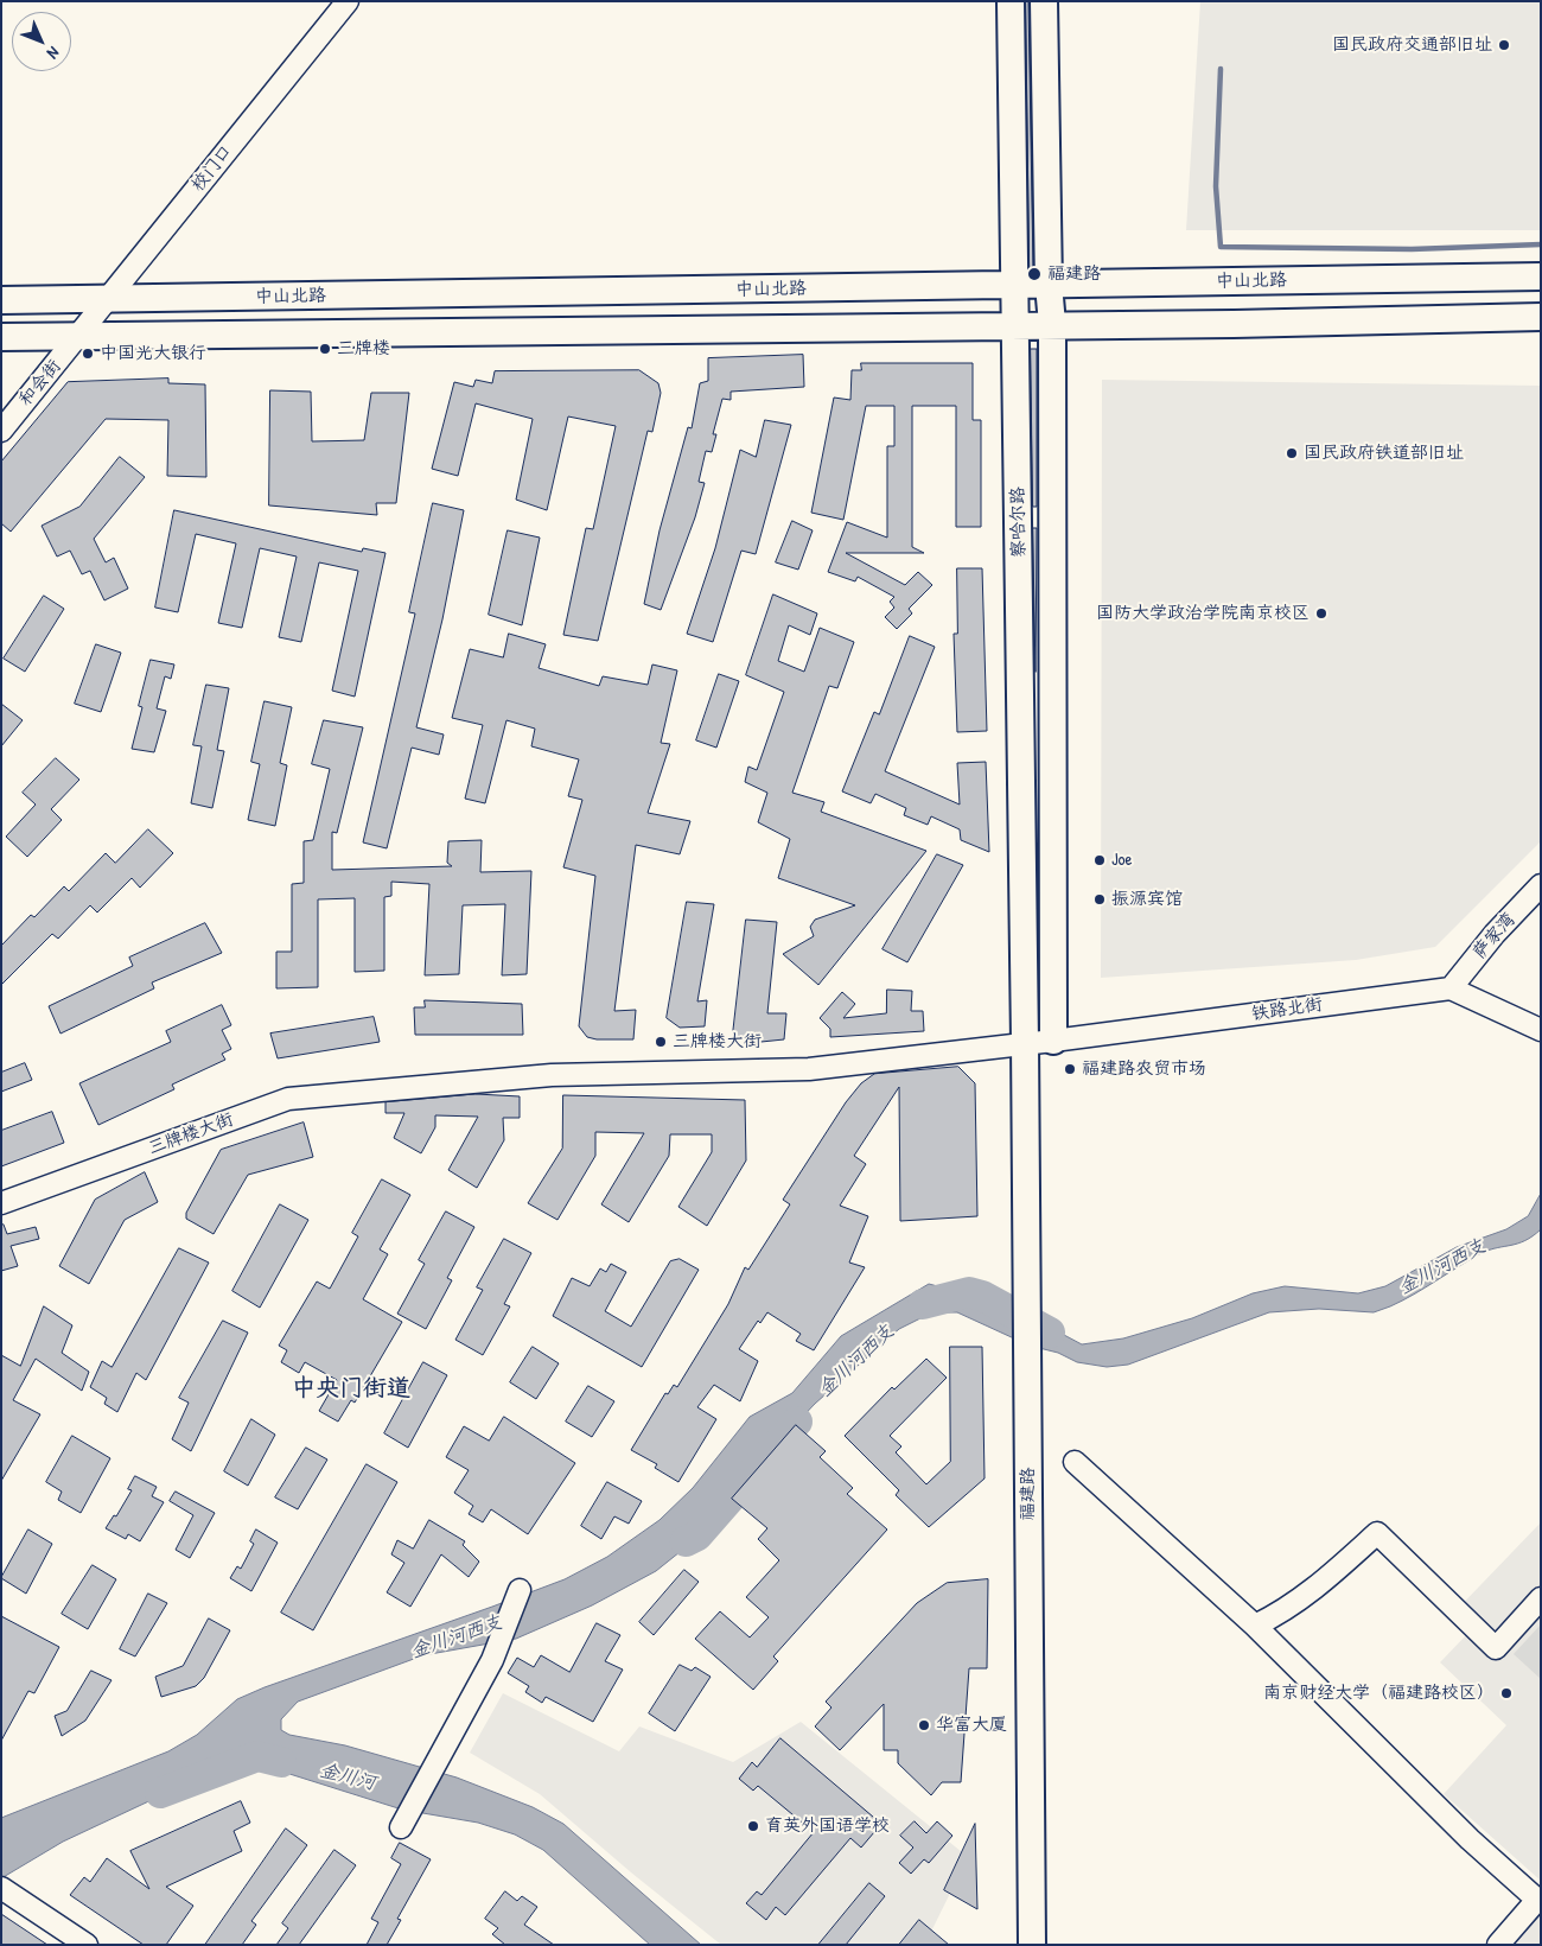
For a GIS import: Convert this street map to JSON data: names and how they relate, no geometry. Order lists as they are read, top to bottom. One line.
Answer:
{"streets":{"main road":["中山北路","察哈尔路","福建路"],"street":["校门口","和会街","萨家湾","铁路北街","三牌楼大街"]},"crossings":[["校门口","中山北路"],["校门口","和会街"],["中山北路","和会街"],["中山北路","察哈尔路"],["察哈尔路","铁路北街"],["察哈尔路","三牌楼大街"],["察哈尔路","福建路"],["萨家湾","铁路北街"],["铁路北街","三牌楼大街"],["铁路北街","福建路"],["三牌楼大街","福建路"]],"districts":["中央门街道"],"water":["金川河西支","金川河"],"places":["国民政府交通部旧址","福建路","三牌楼","中国光大银行","国民政府铁道部旧址","国防大学政治学院南京校区","Joe","振源宾馆","三牌楼大街","福建路农贸市场","南京财经大学（福建路校区）","华富大厦","育英外国语学校"],"north":"bottom right"}
